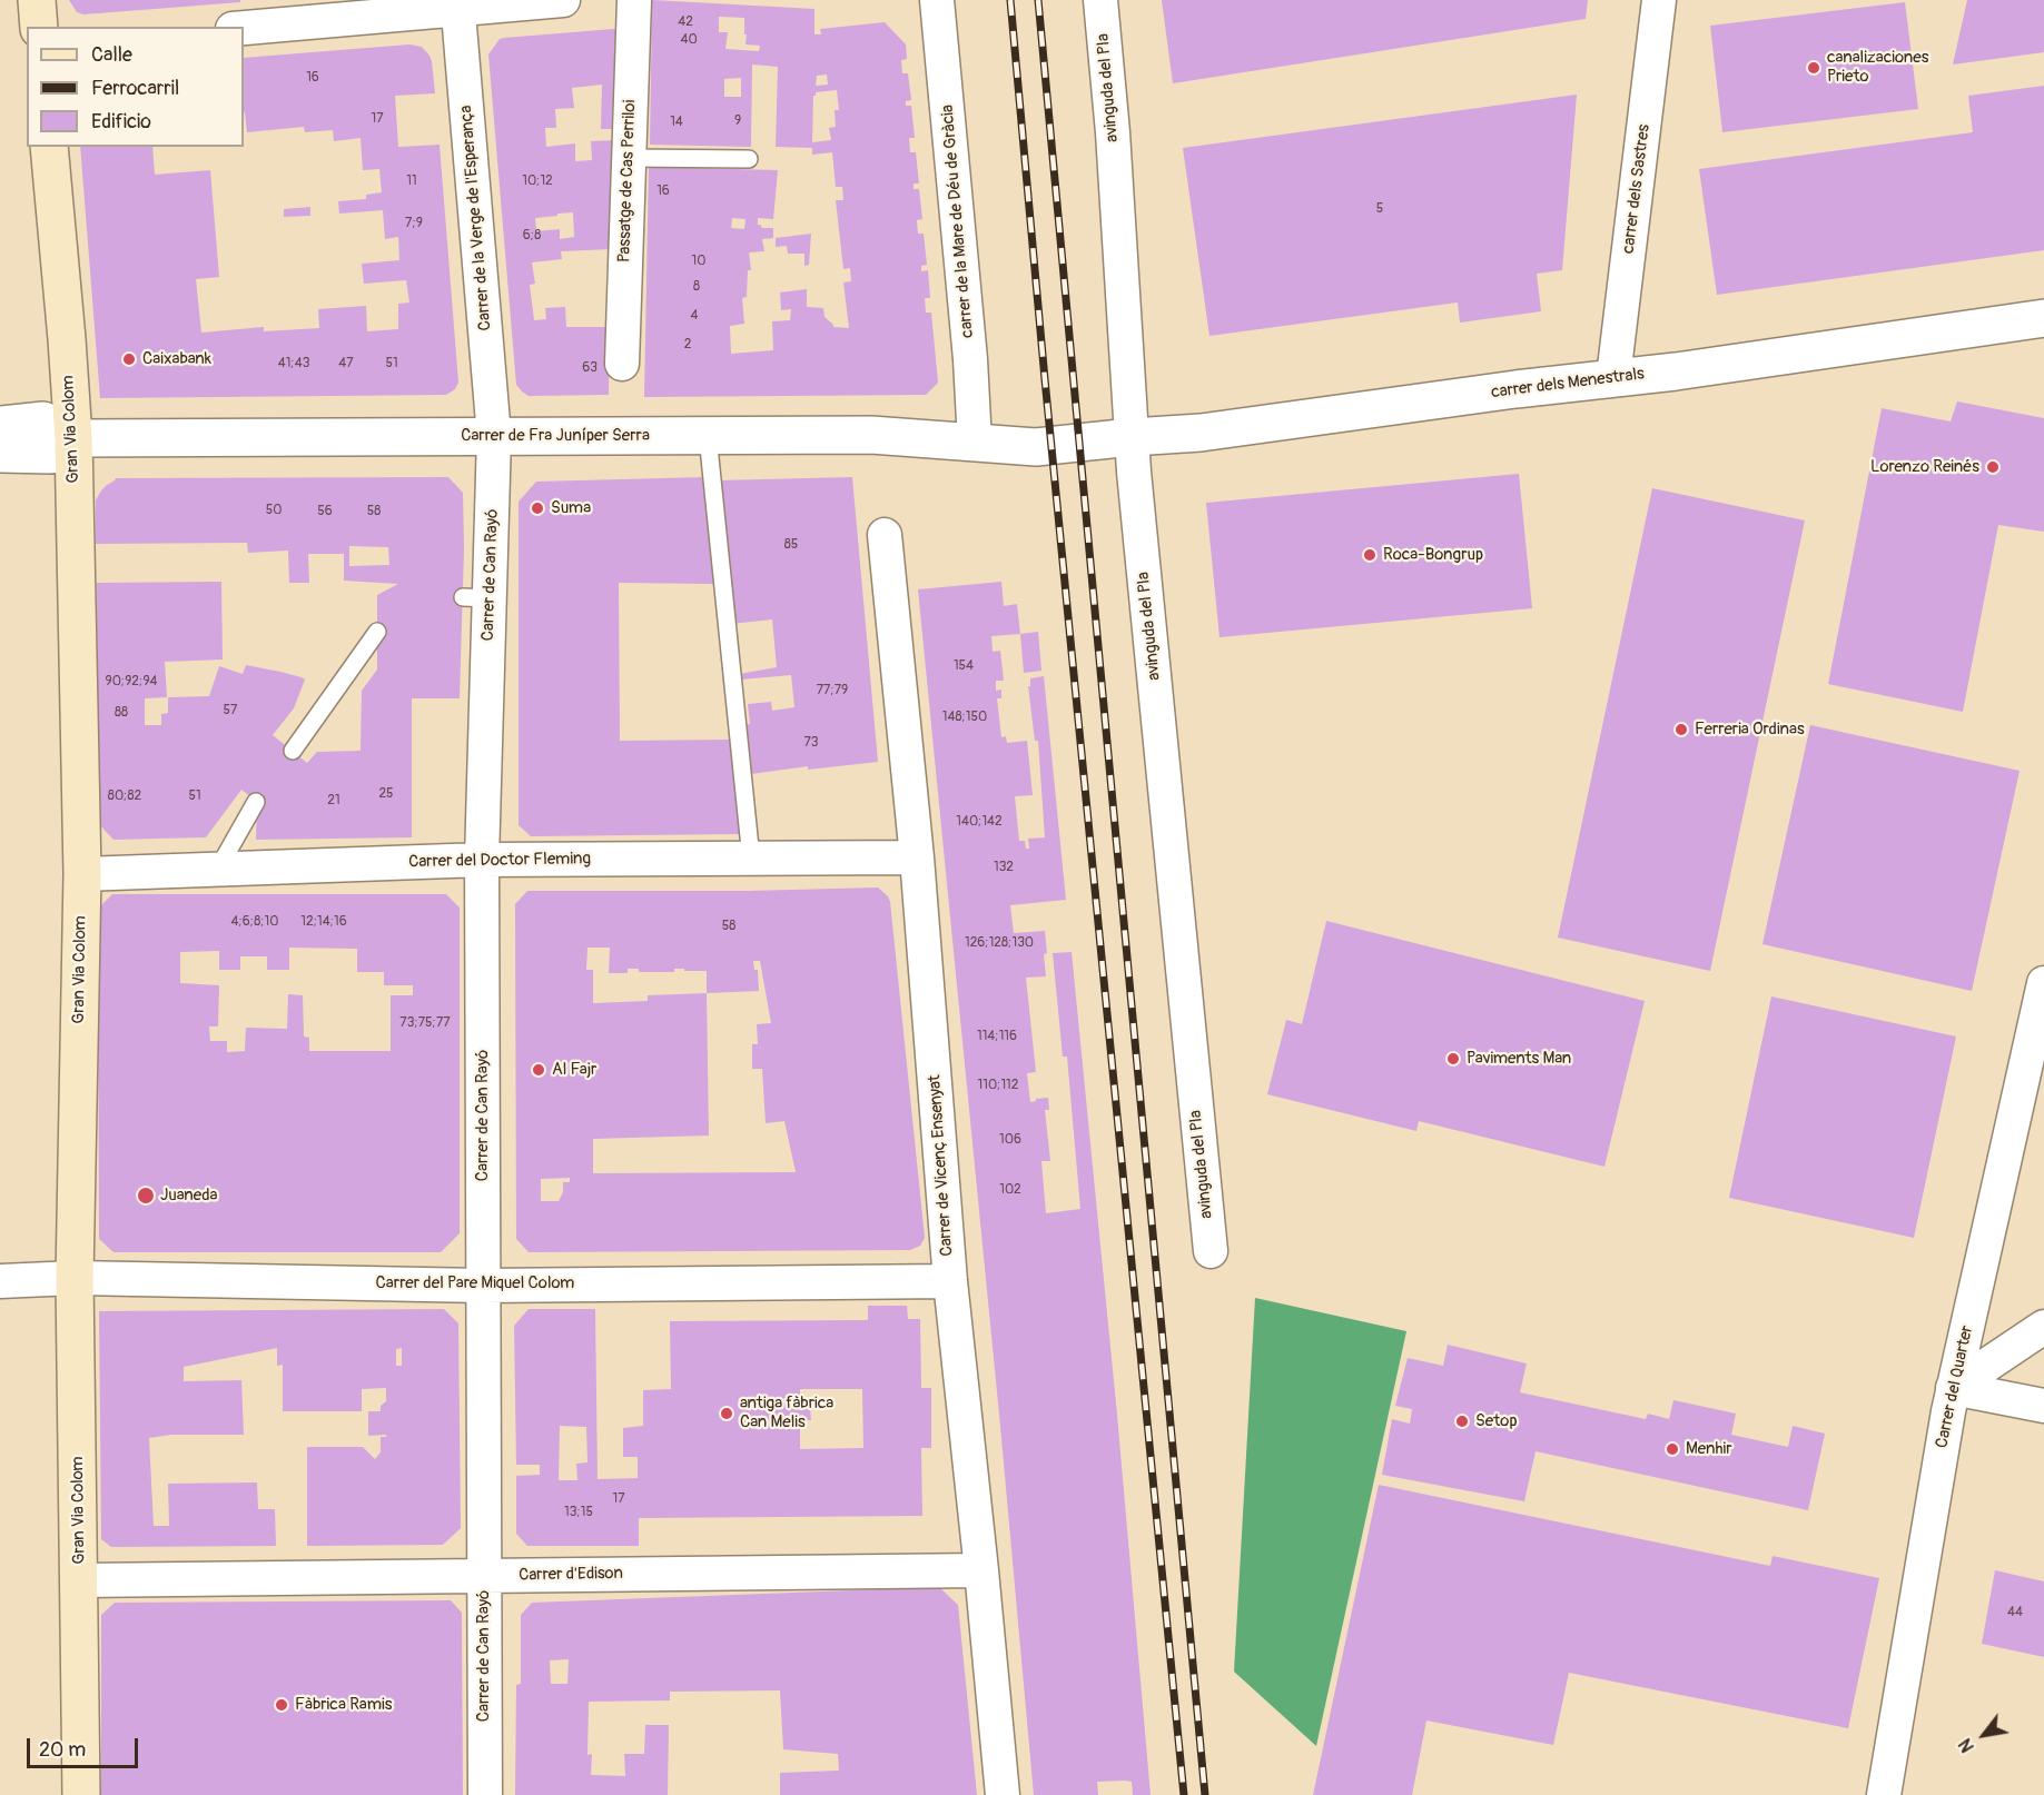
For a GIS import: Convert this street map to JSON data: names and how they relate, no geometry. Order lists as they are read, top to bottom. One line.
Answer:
{"streets":{"main road":["Gran Via Colom"],"street":["avinguda del Pla","Passatge de Cas Perriloi","carrer dels Sastres","Carrer de la Verge de l'Esperança","carrer de la Mare de Déu de Gràcia","carrer dels Menestrals","Carrer de Fra Juníper Serra","Carrer de Can Rayó","Carrer del Doctor Fleming","Carrer de Vicenç Ensenyat","Carrer del Pare Miquel Colom","Carrer del Quarter","Carrer d'Edison"]},"crossings":[["avinguda del Pla","carrer dels Menestrals"],["carrer dels Sastres","carrer dels Menestrals"],["Carrer de la Verge de l'Esperança","Carrer de Fra Juníper Serra"],["Carrer de la Verge de l'Esperança","Carrer de Can Rayó"],["carrer de la Mare de Déu de Gràcia","Carrer de Fra Juníper Serra"],["carrer dels Menestrals","Carrer de Fra Juníper Serra"],["Gran Via Colom","Carrer de Fra Juníper Serra"],["Gran Via Colom","Carrer del Doctor Fleming"],["Gran Via Colom","Carrer del Pare Miquel Colom"],["Gran Via Colom","Carrer d'Edison"],["Carrer de Fra Juníper Serra","Carrer de Can Rayó"],["Carrer de Can Rayó","Carrer del Doctor Fleming"],["Carrer de Can Rayó","Carrer del Pare Miquel Colom"],["Carrer de Can Rayó","Carrer d'Edison"],["Carrer del Doctor Fleming","Carrer de Vicenç Ensenyat"],["Carrer de Vicenç Ensenyat","Carrer del Pare Miquel Colom"],["Carrer de Vicenç Ensenyat","Carrer d'Edison"]],"places":["canalizaciones Prieto","Caixabank","Lorenzo Reinés","Suma","Roca-Bongrup","Ferreria Ordinas","Paviments Man","Al Fajr","Juaneda","antiga fàbrica Can Melis","Setop","Menhir","Fàbrica Ramis"],"house_numbers":["42","40","16","17","9","14","11","10;12","16","5","7;9","6;8","10","8","4","2","41;43","47","51","63","50","56","58","85","154","90;92;94","77;79","57","88","148;150","73","25","80;82","51","21","140;142","132","4;6;8;10","12;14;16","58","126;128;130","73;75;77","114;116","110;112","106","102","17","13;15","44"],"legend":["Calle","Ferrocarril","Edificio"],"scale_bar":"20 m","north":"bottom left"}
